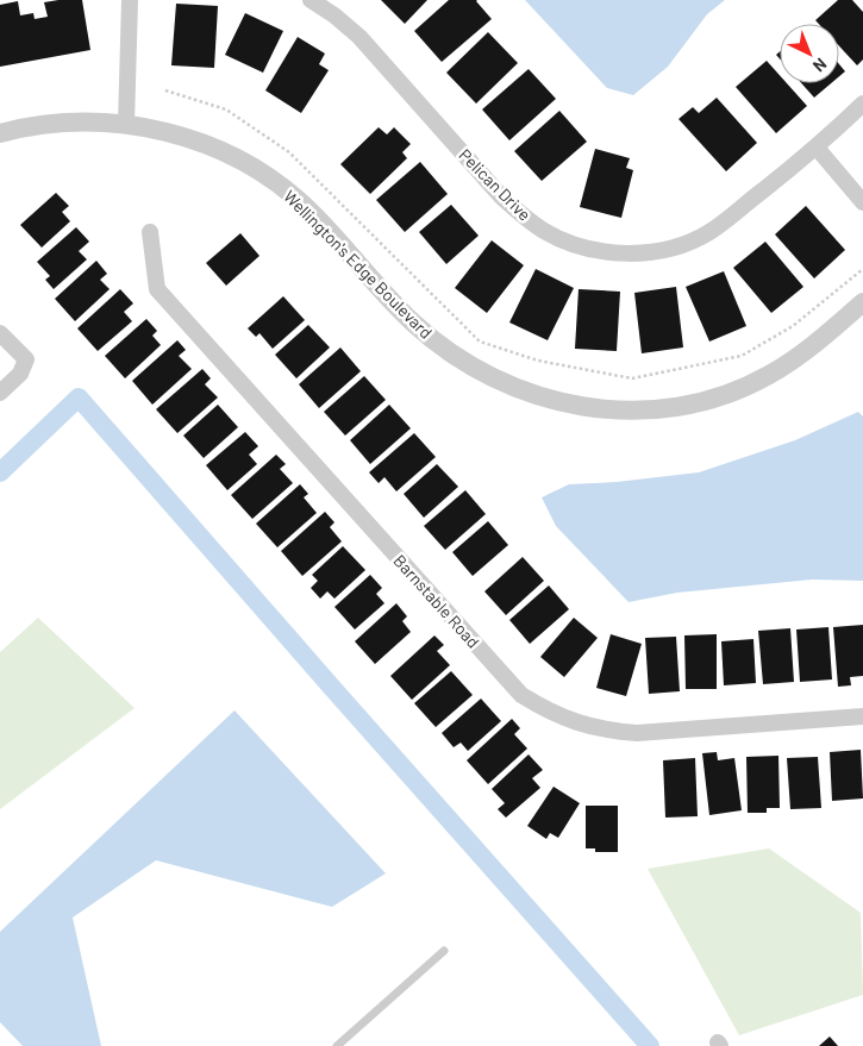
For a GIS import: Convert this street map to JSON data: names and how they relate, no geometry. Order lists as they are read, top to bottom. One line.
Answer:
{"streets":{"street":["Pelican Drive","Wellington's Edge Boulevard","Barnstable Road"]},"north":"bottom right"}
